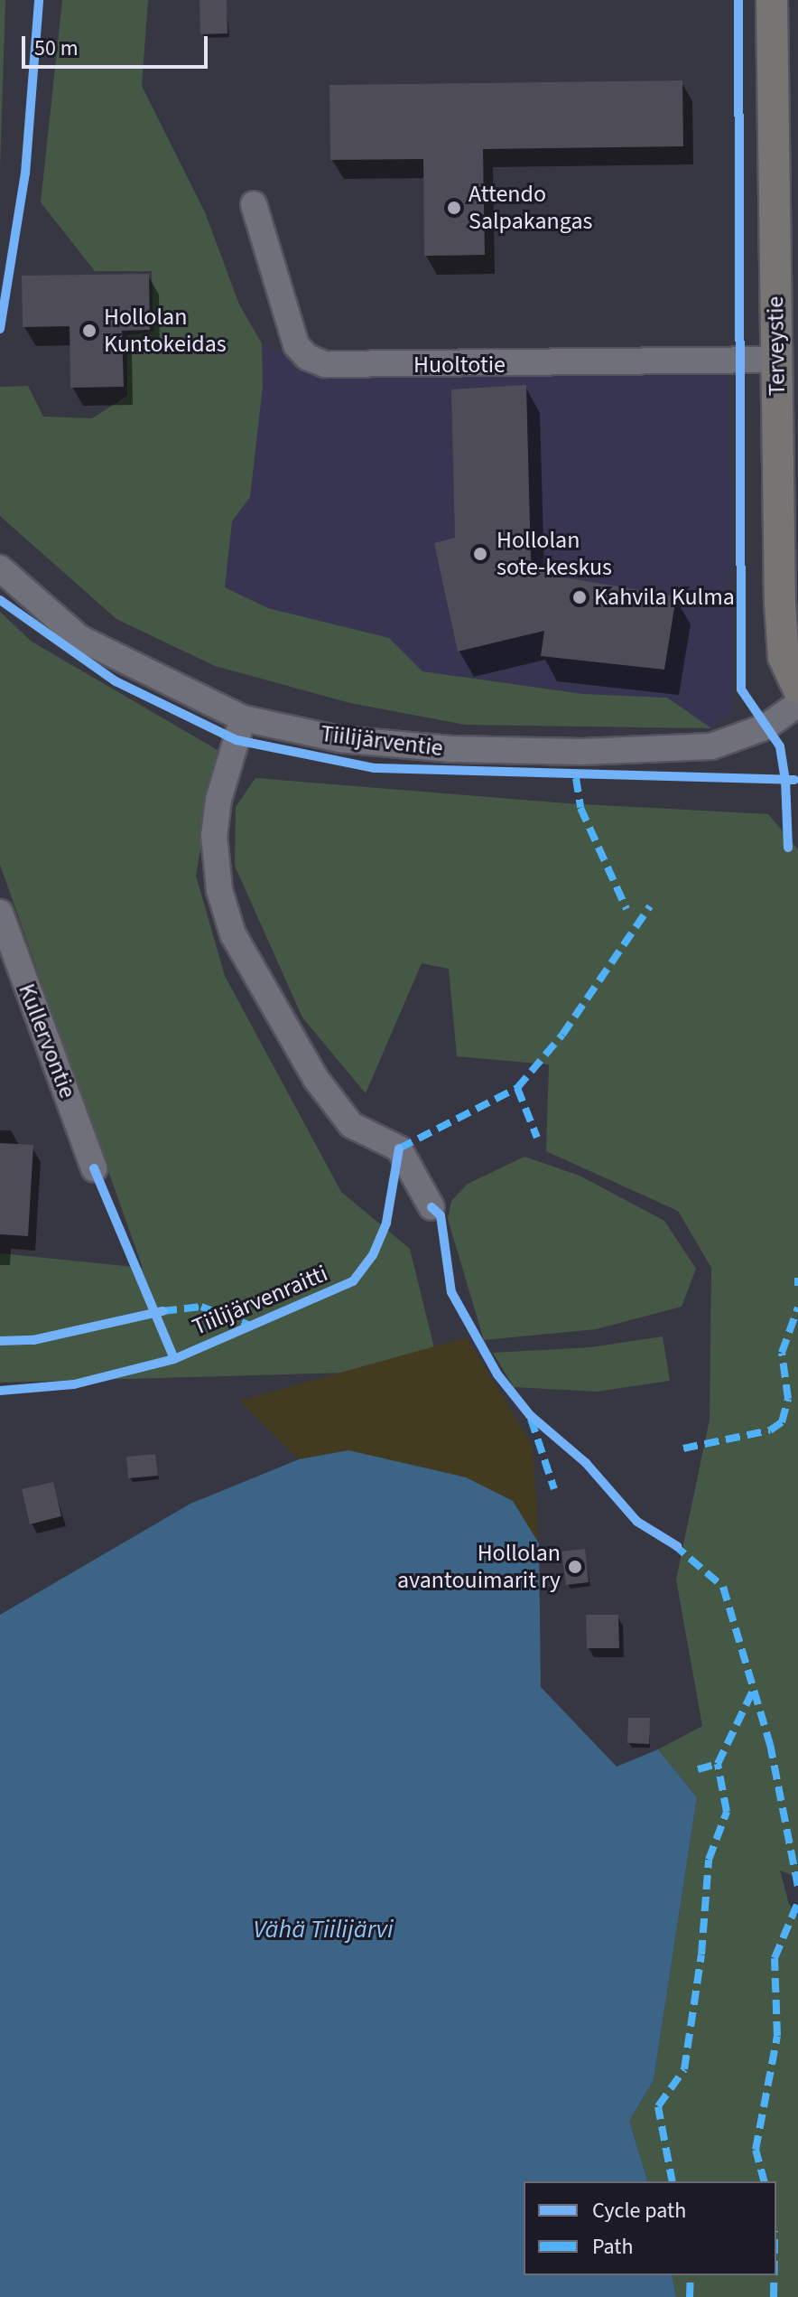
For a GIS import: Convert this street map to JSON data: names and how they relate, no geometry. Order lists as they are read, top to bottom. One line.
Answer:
{"streets":{"main road":["Terveystie"],"street":["Huoltotie","Tiilijärventie","Kullervontie"],"cycle path":["Tiilijärvenraitti"]},"crossings":[["Terveystie","Huoltotie"]],"water":["Vähä Tiilijärvi"],"places":["Attendo Salpakangas","Hollolan Kuntokeidas","Hollolan sote-keskus","Kahvila Kulma","Hollolan avantouimarit ry"],"legend":["Cycle path","Path"],"scale_bar":"50 m"}
